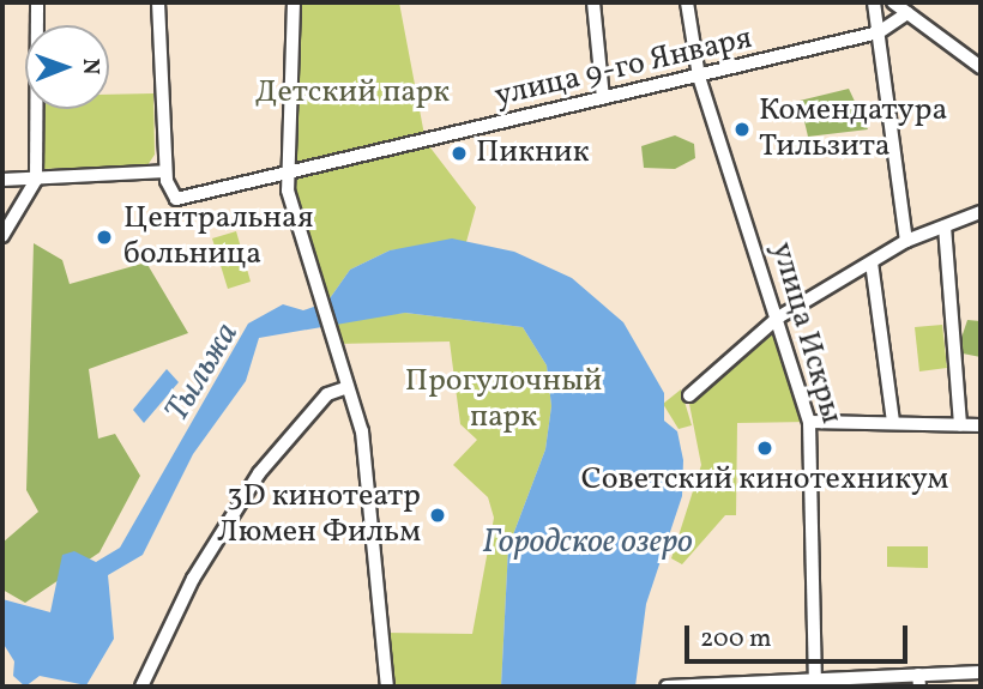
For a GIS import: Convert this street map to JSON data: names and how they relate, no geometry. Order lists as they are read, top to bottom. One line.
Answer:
{"streets":{"street":["улица 9-го Января","улица Искры"]},"crossings":[["улица 9-го Января","улица Искры"]],"water":["Тыльжа","Городское озеро"],"parks":["Детский парк","Прогулочный парк"],"places":["Комендатура Тильзита","Пикник","Центральная больница","Советский кинотехникум","3D кинотеатр Люмен Фильм"],"scale_bar":"200 m","north":"right"}
